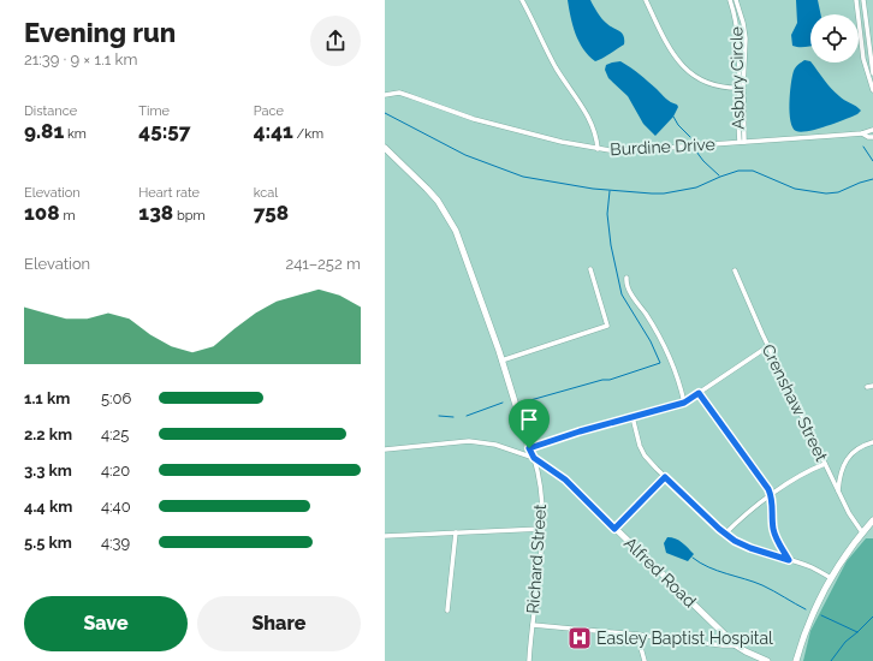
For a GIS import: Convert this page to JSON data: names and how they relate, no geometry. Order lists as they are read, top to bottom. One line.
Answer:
{"streets":{"street":["Asbury Circle","Burdine Drive","Crenshaw Street","Richard Street","Alfred Road"]},"crossings":[["Asbury Circle","Burdine Drive"],["Richard Street","Alfred Road"]],"places":{"hospital":["Easley Baptist Hospital"]},"page":{"heading":["Evening run","21:39 · 9 × 1.1 km"],"stats":[["Distance","9.81 km"],["Time","45:57"],["Pace","4:41 /km"],["Elevation","108 m"],["Heart rate","138 bpm"],["kcal","758"]],"chart":["Elevation","241–252 m"],"list":[{"name":"1.1 km","note":"5:06"},{"name":"2.2 km","note":"4:25"},{"name":"3.3 km","note":"4:20"},{"name":"4.4 km","note":"4:40"},{"name":"5.5 km","note":"4:39"}],"buttons":["Save","Share"]}}
